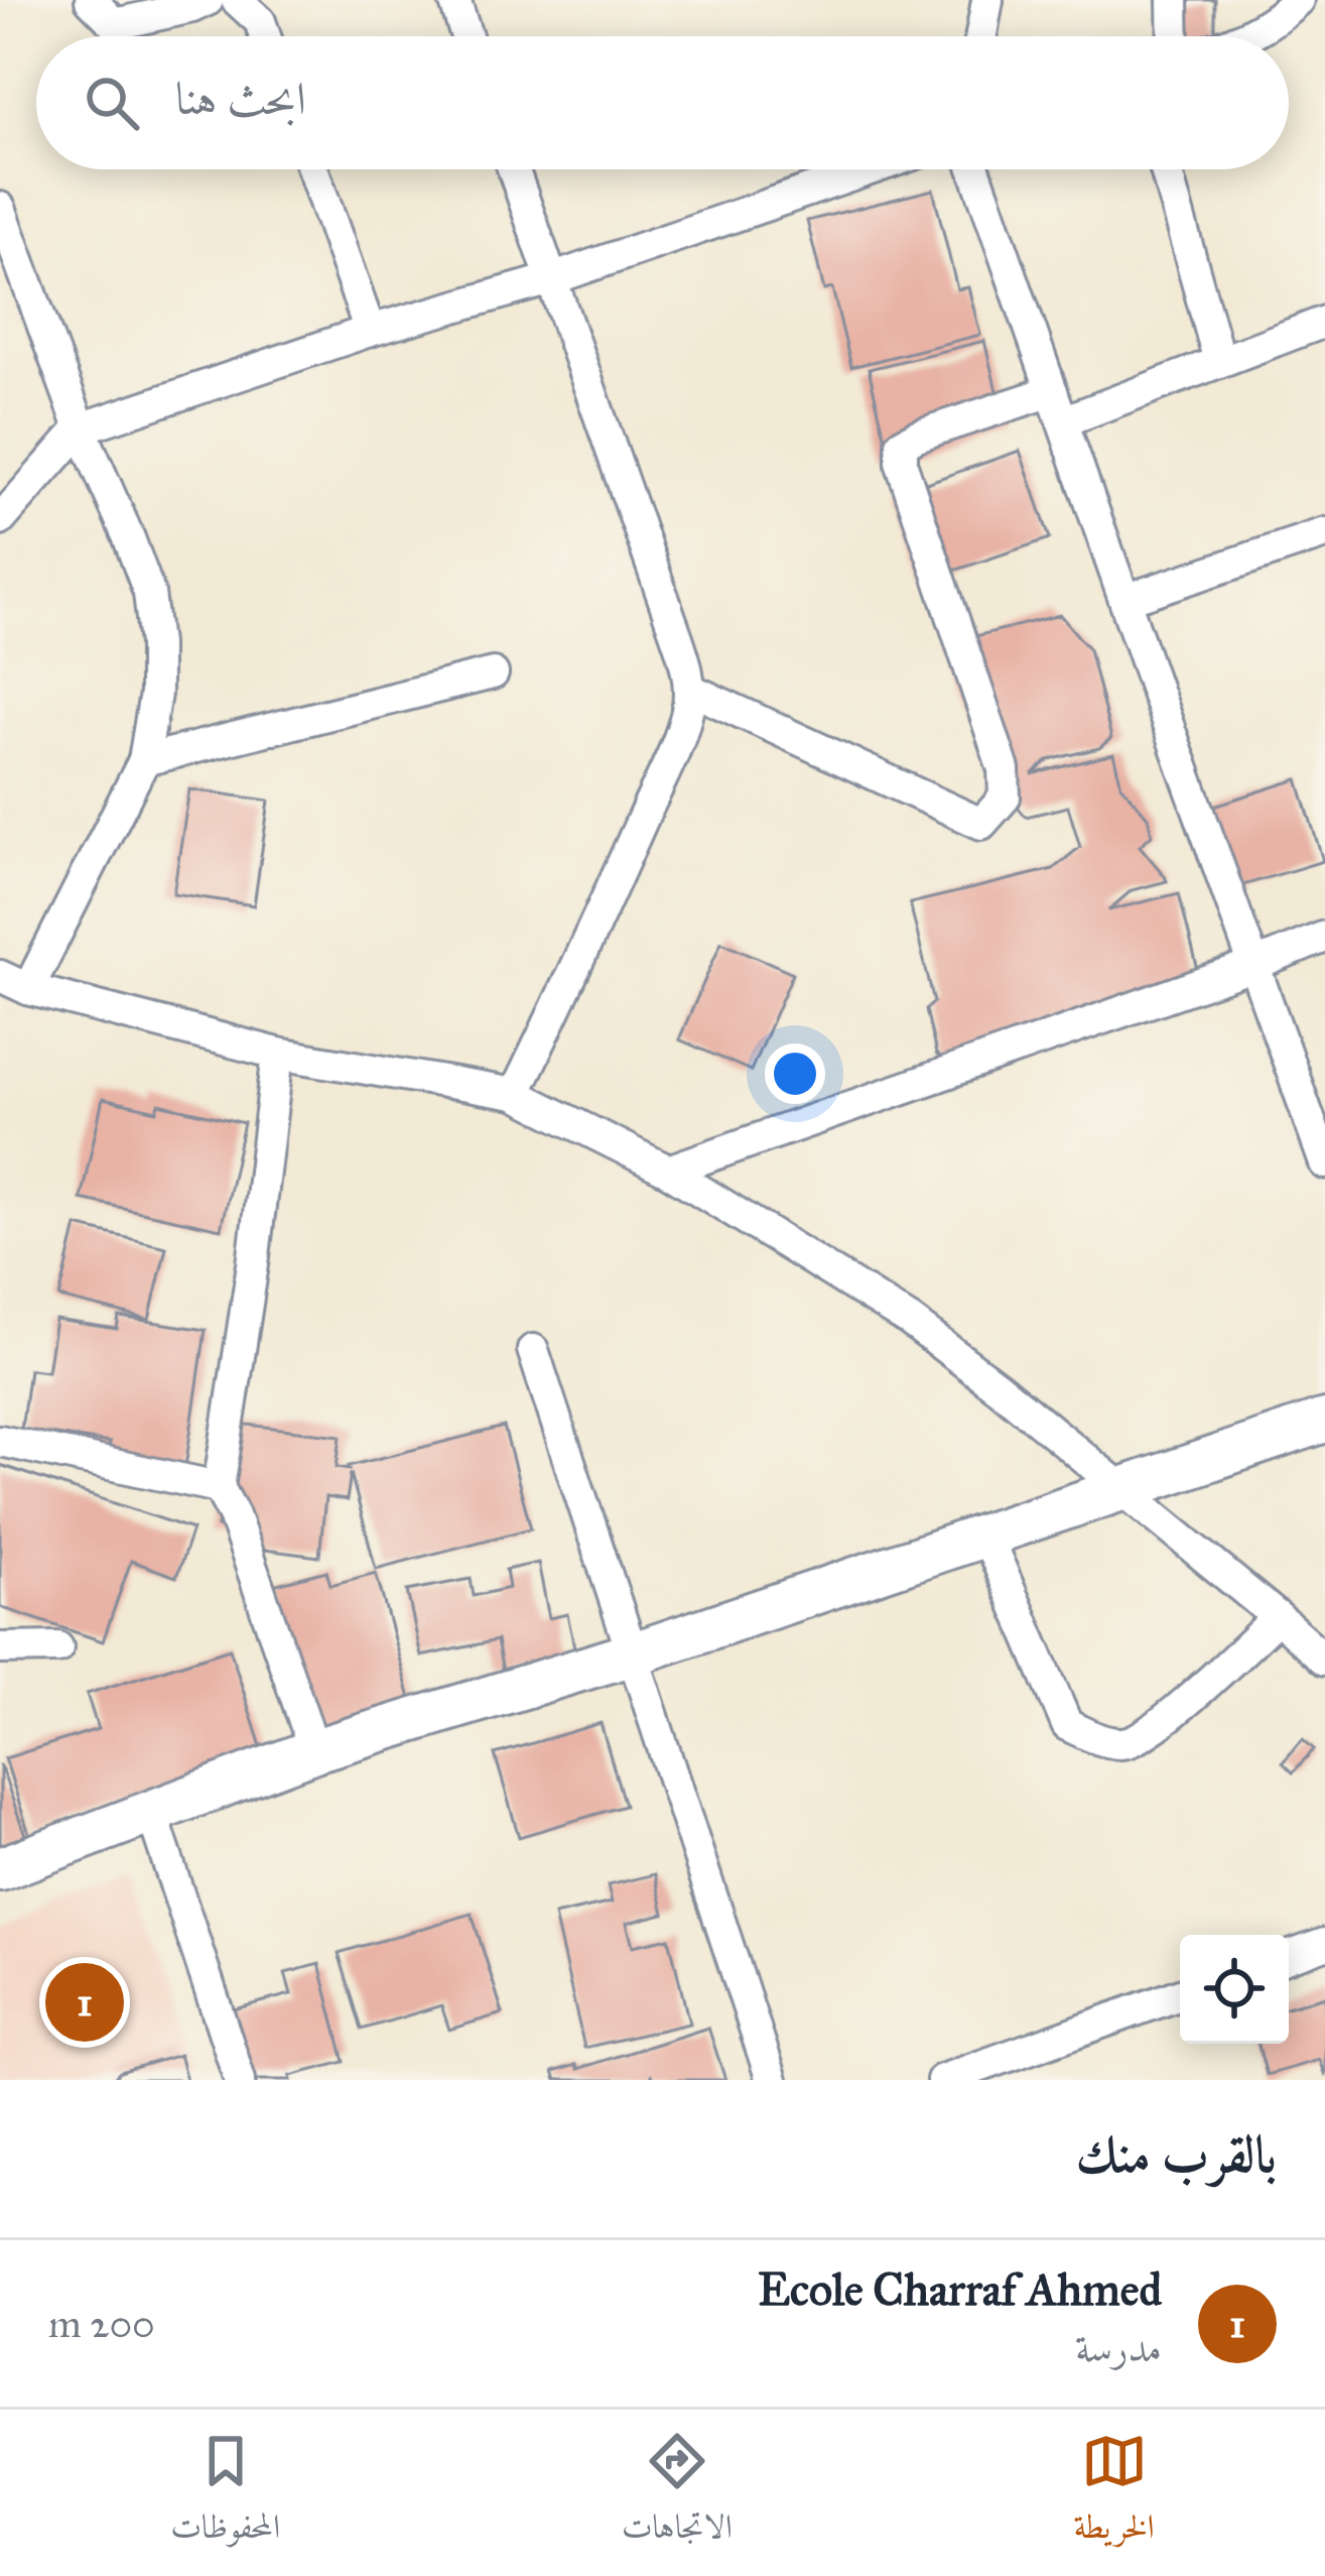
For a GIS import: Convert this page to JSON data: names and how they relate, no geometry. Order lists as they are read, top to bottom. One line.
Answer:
{"page":{"search":"ابحث هنا","pins":"1","heading":"بالقرب منك","list":[{"mark":"1","name":"Ecole Charraf Ahmed","note":"مدرسة","value":"200 m"}],"nav":["الخريطة","الاتجاهات","المحفوظات"]}}
